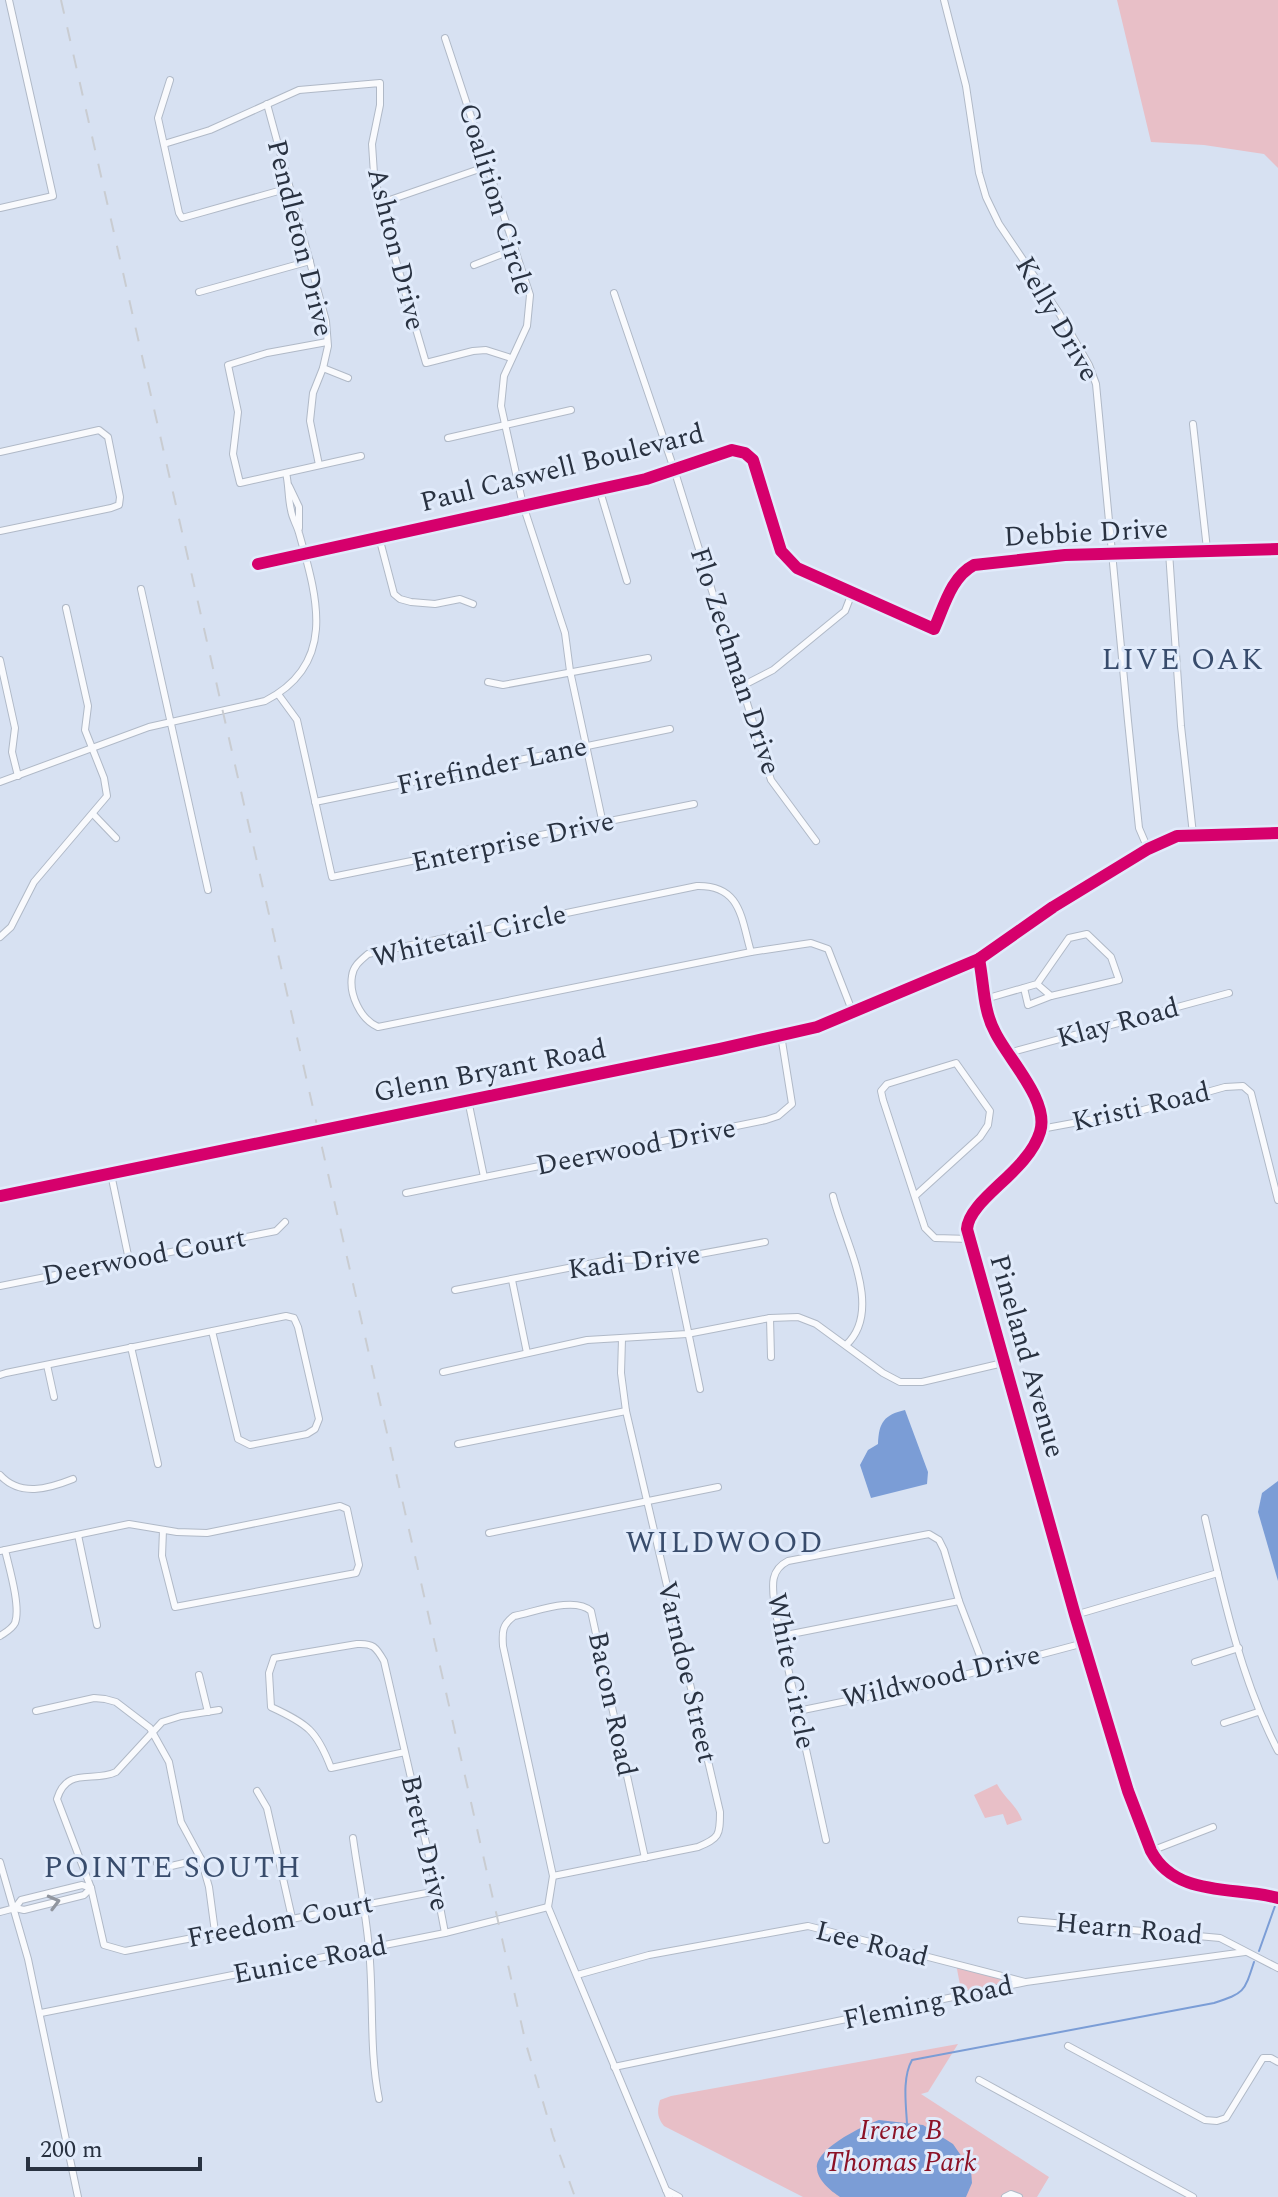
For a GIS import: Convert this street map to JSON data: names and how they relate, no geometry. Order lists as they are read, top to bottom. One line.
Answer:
{"streets":{"street":["Coalition Circle","Pendleton Drive","Ashton Drive","Kelly Drive","Paul Caswell Boulevard","Debbie Drive","Flo Zechman Drive","Firefinder Lane","Enterprise Drive","Whitetail Circle","Klay Road","Glenn Bryant Road","Kristi Road","Deerwood Drive","Deerwood Court","Kadi Drive","Pineland Avenue","White Circle","Varndoe Street","Wildwood Drive","Bacon Road","Brett Drive","Freedom Court","Hearn Road","Lee Road","Eunice Road","Fleming Road"]},"crossings":[["Coalition Circle","Ashton Drive"],["Coalition Circle","Paul Caswell Boulevard"],["Coalition Circle","Firefinder Lane"],["Coalition Circle","Enterprise Drive"],["Pendleton Drive","Ashton Drive"],["Kelly Drive","Debbie Drive"],["Paul Caswell Boulevard","Debbie Drive"],["Paul Caswell Boulevard","Flo Zechman Drive"],["Firefinder Lane","Enterprise Drive"],["Whitetail Circle","Glenn Bryant Road"],["Glenn Bryant Road","Deerwood Drive"],["Kristi Road","Pineland Avenue"],["Pineland Avenue","Wildwood Drive"],["White Circle","Wildwood Drive"],["Varndoe Street","Bacon Road"],["Brett Drive","Freedom Court"],["Brett Drive","Eunice Road"],["Hearn Road","Fleming Road"],["Lee Road","Fleming Road"]],"districts":["LIVE OAK","WILDWOOD","POINTE SOUTH"],"parks":["Irene B Thomas Park"],"scale_bar":"200 m"}
